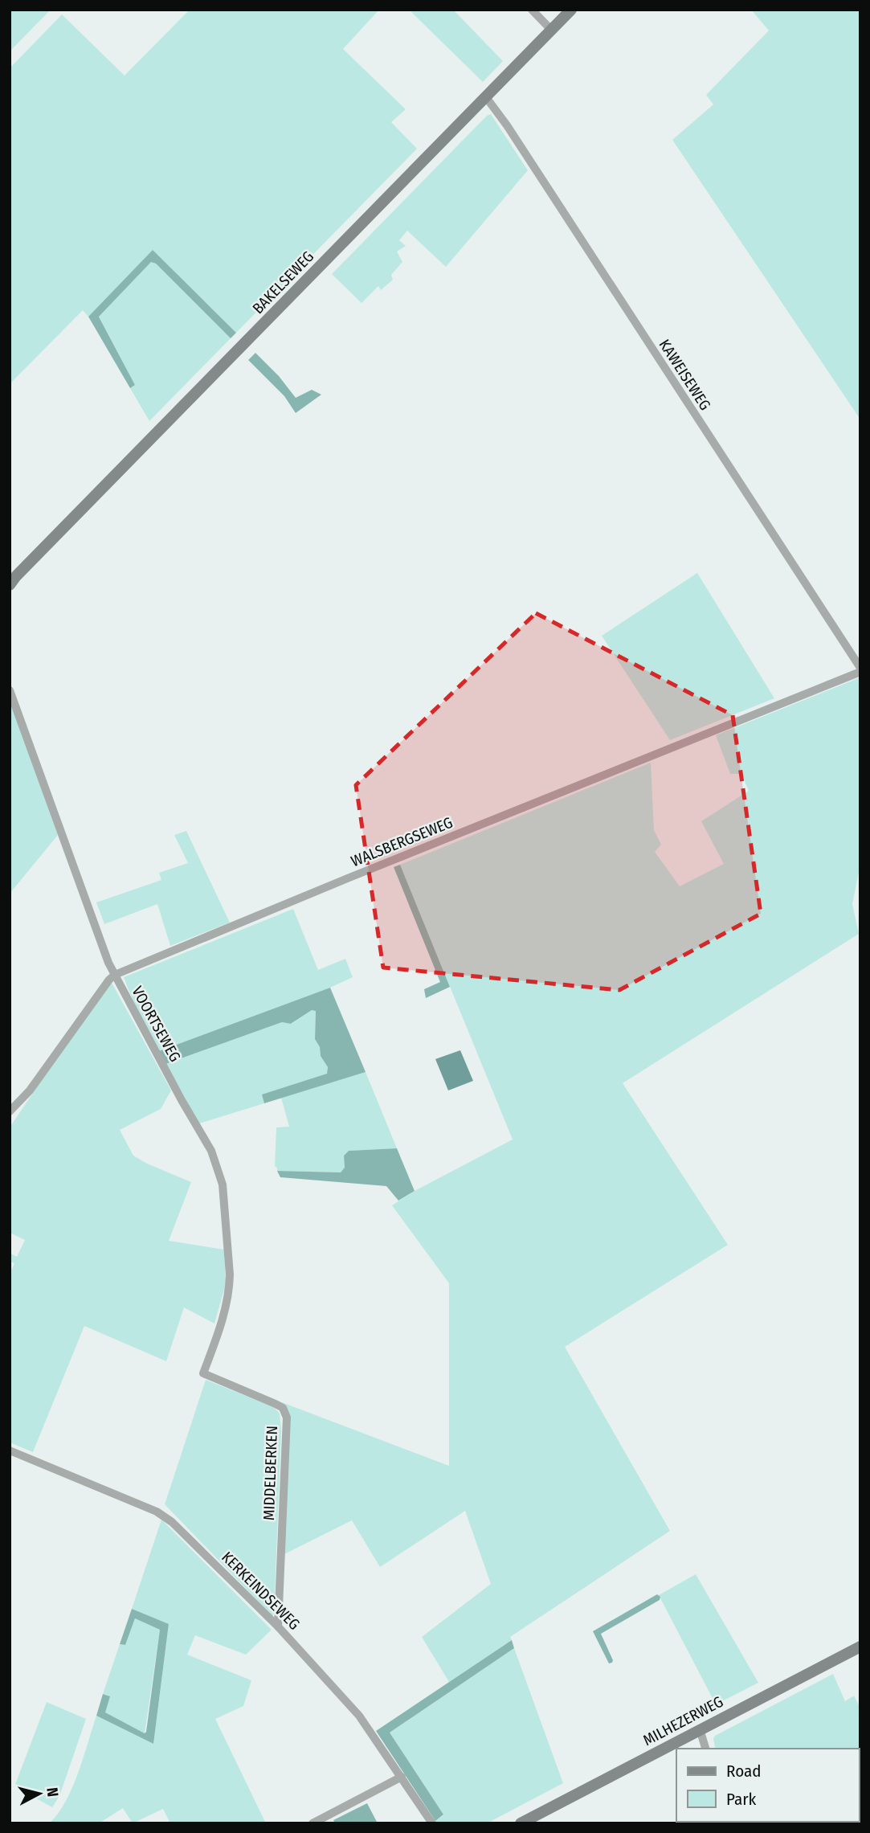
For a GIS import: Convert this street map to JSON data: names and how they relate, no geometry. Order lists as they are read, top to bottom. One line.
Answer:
{"streets":{"main road":["BAKELSEWEG","MILHEZERWEG"],"street":["KAWEISEWEG","WALSBERGSEWEG","VOORTSEWEG","MIDDELBERKEN","KERKEINDSEWEG"]},"crossings":[["BAKELSEWEG","KAWEISEWEG"],["KAWEISEWEG","WALSBERGSEWEG"],["WALSBERGSEWEG","VOORTSEWEG"],["VOORTSEWEG","MIDDELBERKEN"],["MIDDELBERKEN","KERKEINDSEWEG"]],"legend":["Road","Park"],"north":"right"}
